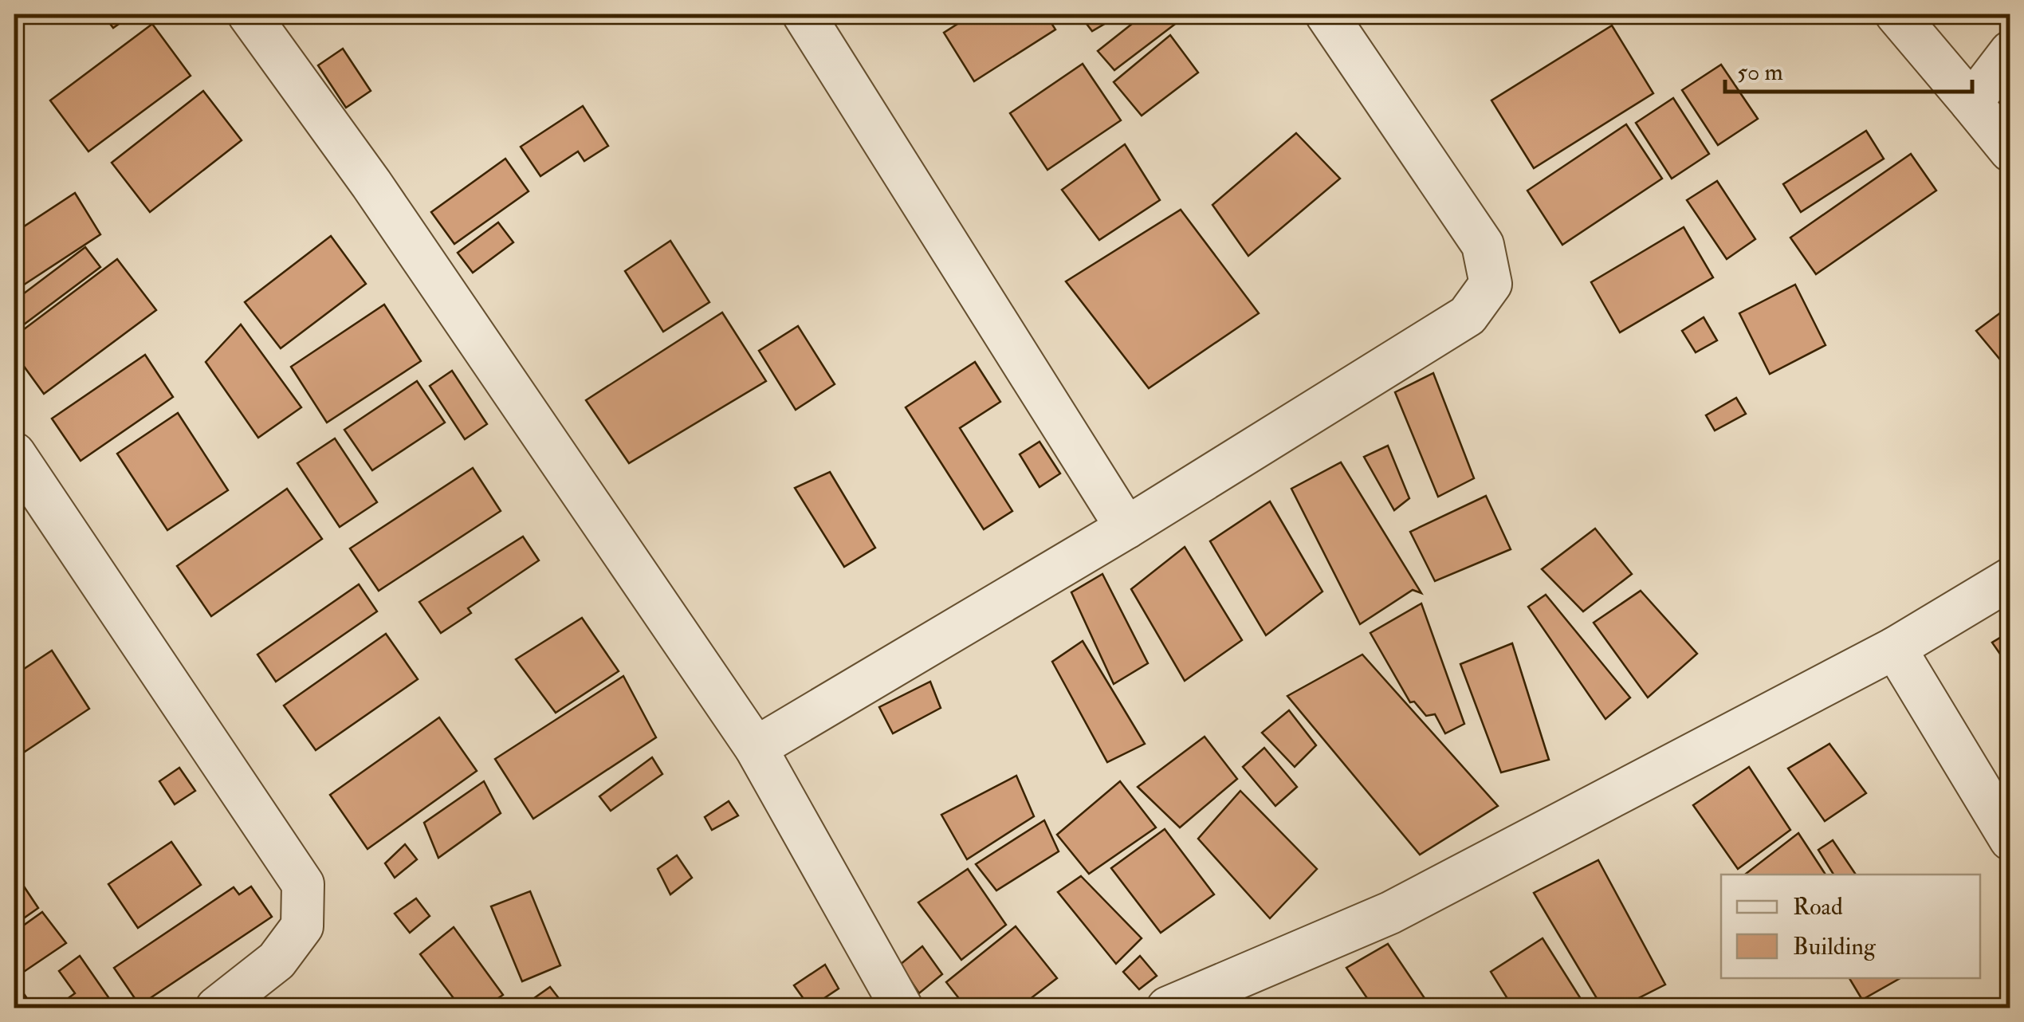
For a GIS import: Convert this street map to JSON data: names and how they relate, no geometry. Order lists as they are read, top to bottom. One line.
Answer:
{"legend":["Road","Building"],"scale_bar":"50 m"}
